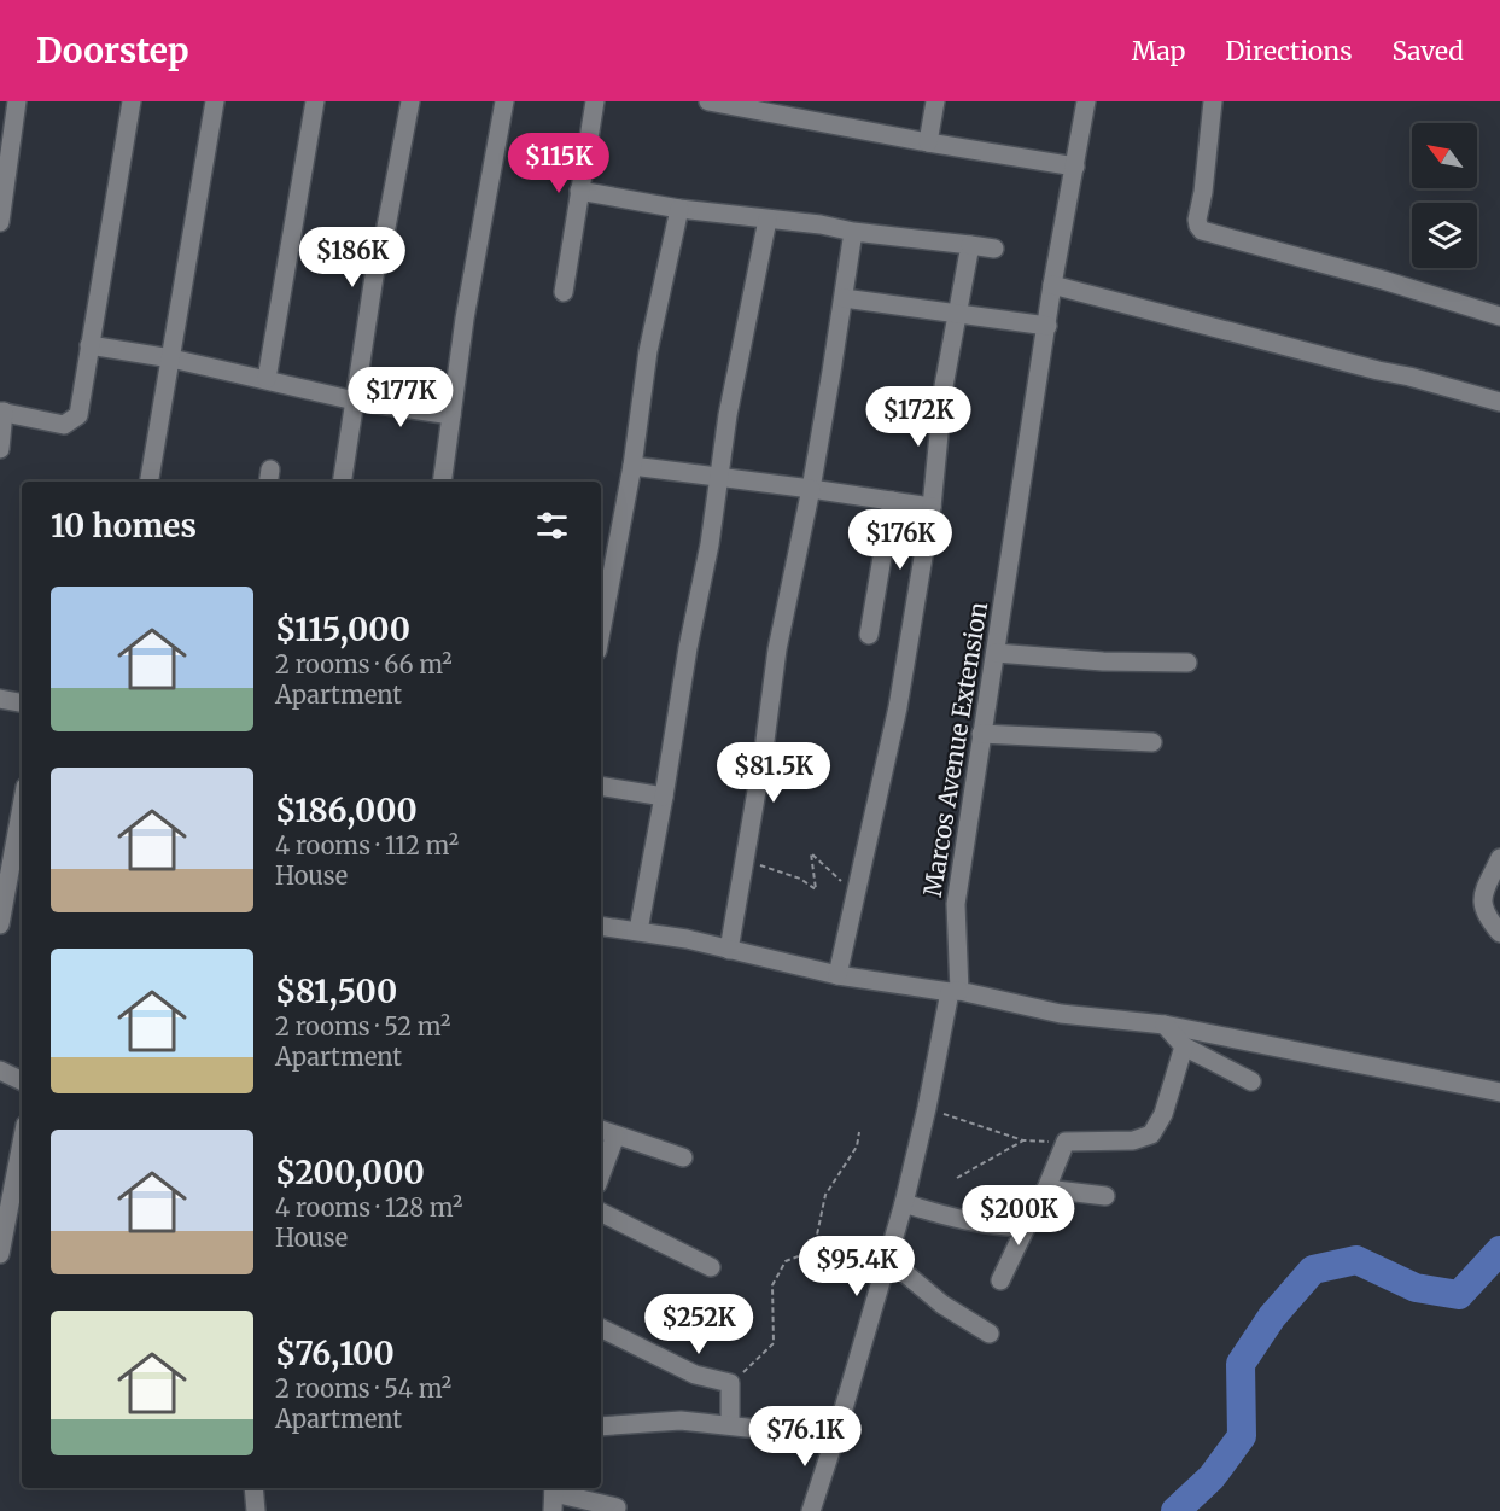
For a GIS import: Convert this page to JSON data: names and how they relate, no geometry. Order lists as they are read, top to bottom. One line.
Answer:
{"streets":{"street":["Marcos Avenue Extension"]},"north":"top left","page":{"header":"Doorstep","nav":["Map","Directions","Saved"],"price":["$115K","$186K","$177K","$172K","$176K","$81.5K","$200K","$95.4K","$252K","$76.1K"],"heading":"10 homes","list":[{"name":"$115,000","note":"2 rooms · 66 m² · Apartment"},{"name":"$186,000","note":"4 rooms · 112 m² · House"},{"name":"$81,500","note":"2 rooms · 52 m² · Apartment"},{"name":"$200,000","note":"4 rooms · 128 m² · House"},{"name":"$76,100","note":"2 rooms · 54 m² · Apartment"}]}}
